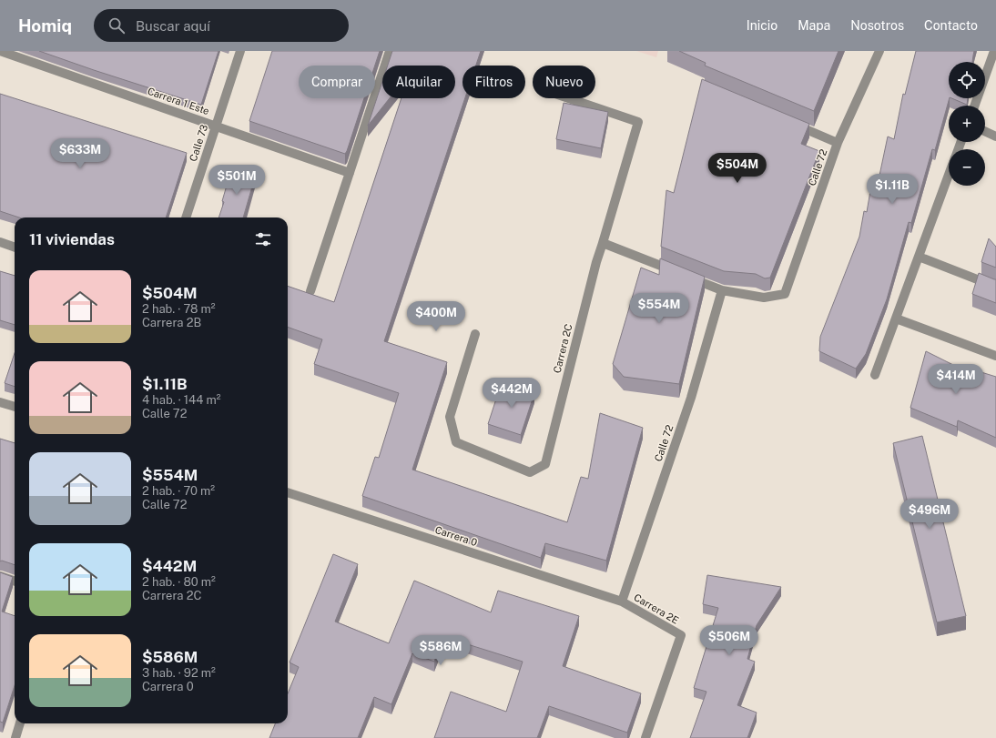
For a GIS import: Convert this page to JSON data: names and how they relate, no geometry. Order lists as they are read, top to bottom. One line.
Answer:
{"streets":{"street":["Carrera 1 Este","Calle 73","Calle 72","Carrera 2C","Carrera 0","Carrera 2E"]},"crossings":[["Carrera 1 Este","Calle 73"],["Calle 72","Carrera 0"],["Calle 72","Carrera 2E"],["Carrera 0","Carrera 2E"]],"page":{"header":"Homiq","search":"Buscar aquí","nav":["Inicio","Mapa","Nosotros","Contacto"],"map_buttons":["+","−"],"chip":["Comprar","Alquilar","Filtros","Nuevo"],"price":["$633M","$504M","$501M","$1.11B","$554M","$400M","$414M","$442M","$496M","$506M","$586M"],"heading":"11 viviendas","list":[{"name":"$504M","note":"2 hab. · 78 m² · Carrera 2B"},{"name":"$1.11B","note":"4 hab. · 144 m² · Calle 72"},{"name":"$554M","note":"2 hab. · 70 m² · Calle 72"},{"name":"$442M","note":"2 hab. · 80 m² · Carrera 2C"},{"name":"$586M","note":"3 hab. · 92 m² · Carrera 0"}]}}
